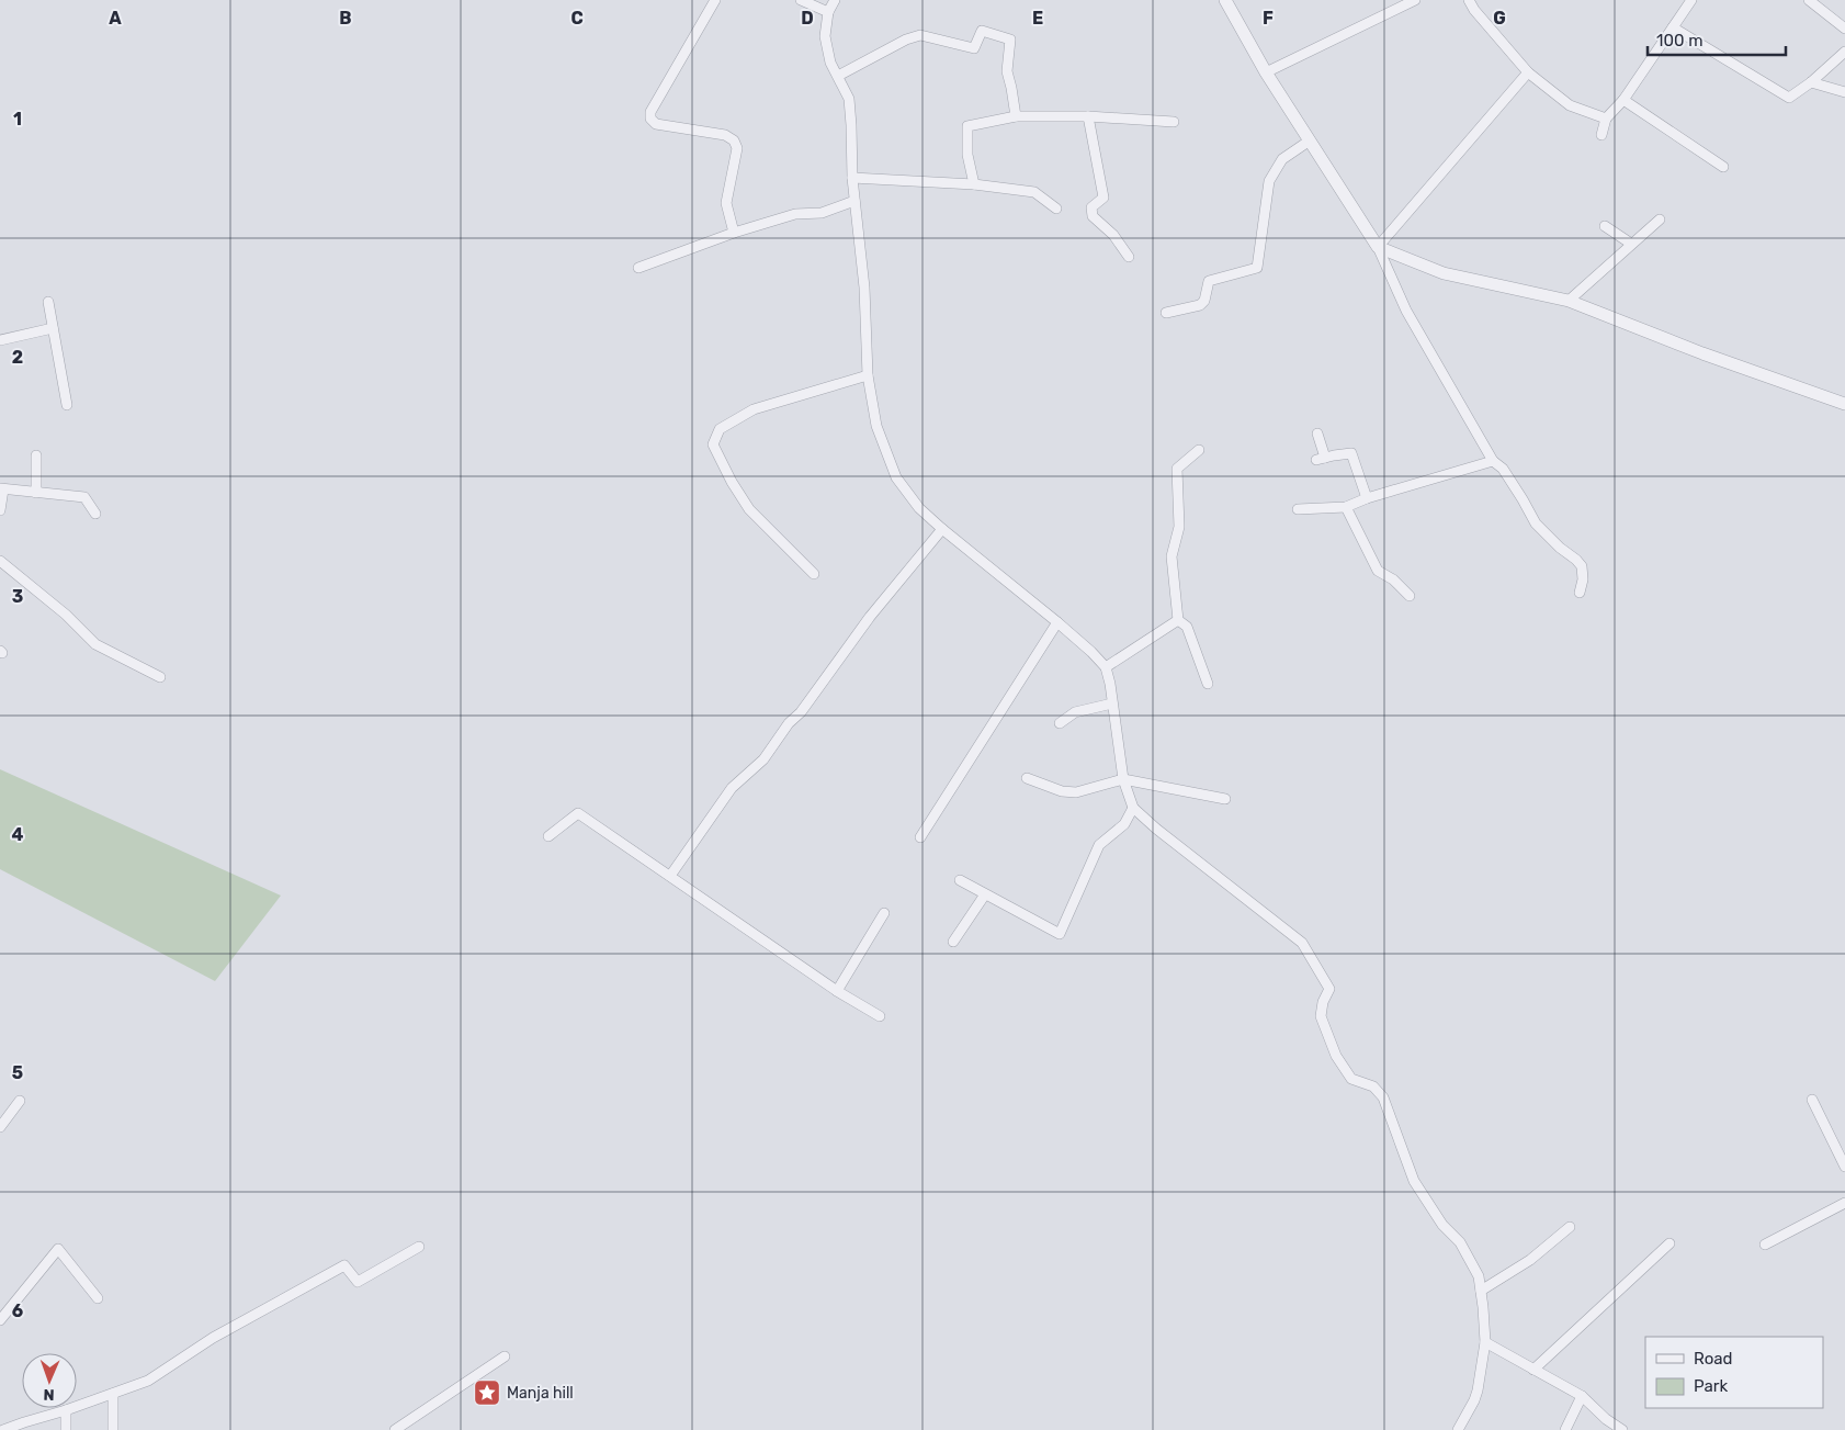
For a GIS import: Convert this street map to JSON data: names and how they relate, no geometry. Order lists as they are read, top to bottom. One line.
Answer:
{"places":{"place":["Manja hill"]},"legend":["Road","Park"],"scale_bar":"100 m","north":"bottom","grid":{"columns":["A","B","C","D","E","F","G"],"rows":["1","2","3","4","5","6"]}}
